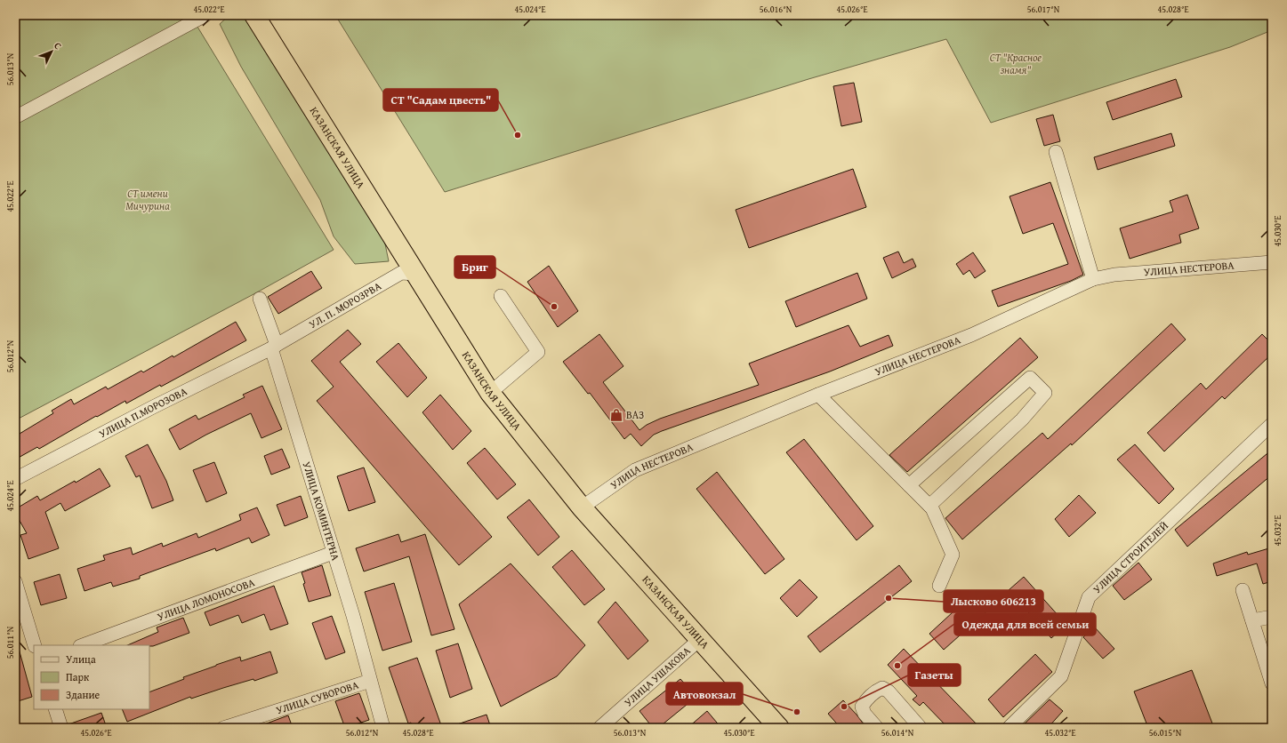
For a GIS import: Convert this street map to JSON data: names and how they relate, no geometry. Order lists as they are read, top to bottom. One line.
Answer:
{"streets":{"highway":["КАЗАНСКАЯ УЛИЦА"],"street":["УЛИЦА НЕСТЕРОВА","УЛ. П. МОРОЗРВА","УЛИЦА П.МОРОЗОВА","УЛИЦА КОМИНТЕРНА","УЛИЦА СТРОИТЕЛЕЙ","УЛИЦА ЛОМОНОСОВА","УЛИЦА УШАКОВА","УЛИЦА СУВОРОВА"]},"crossings":[["КАЗАНСКАЯ УЛИЦА","УЛИЦА НЕСТЕРОВА"],["КАЗАНСКАЯ УЛИЦА","УЛ. П. МОРОЗРВА"],["КАЗАНСКАЯ УЛИЦА","УЛИЦА УШАКОВА"],["УЛ. П. МОРОЗРВА","УЛИЦА П.МОРОЗОВА"],["УЛ. П. МОРОЗРВА","УЛИЦА КОМИНТЕРНА"],["УЛИЦА П.МОРОЗОВА","УЛИЦА КОМИНТЕРНА"],["УЛИЦА КОМИНТЕРНА","УЛИЦА ЛОМОНОСОВА"],["УЛИЦА КОМИНТЕРНА","УЛИЦА СУВОРОВА"]],"parks":["СТ \"Красное знамя\"","СТ имени Мичурина"],"places":{"other":["СТ \"Садам цвесть\"","Бриг","Лысково 606213","Одежда для всей семьи","Газеты","Автовокзал"],"shop":["ВАЗ"]},"legend":["Улица","Парк","Здание"],"north":"top right","coordinates":["45.022°E","45.024°E","56.016°N","45.026°E","56.017°N","45.028°E","56.013°N","45.030°E","56.012°N","45.032°E","56.011°N","56.014°N","56.015°N"]}
